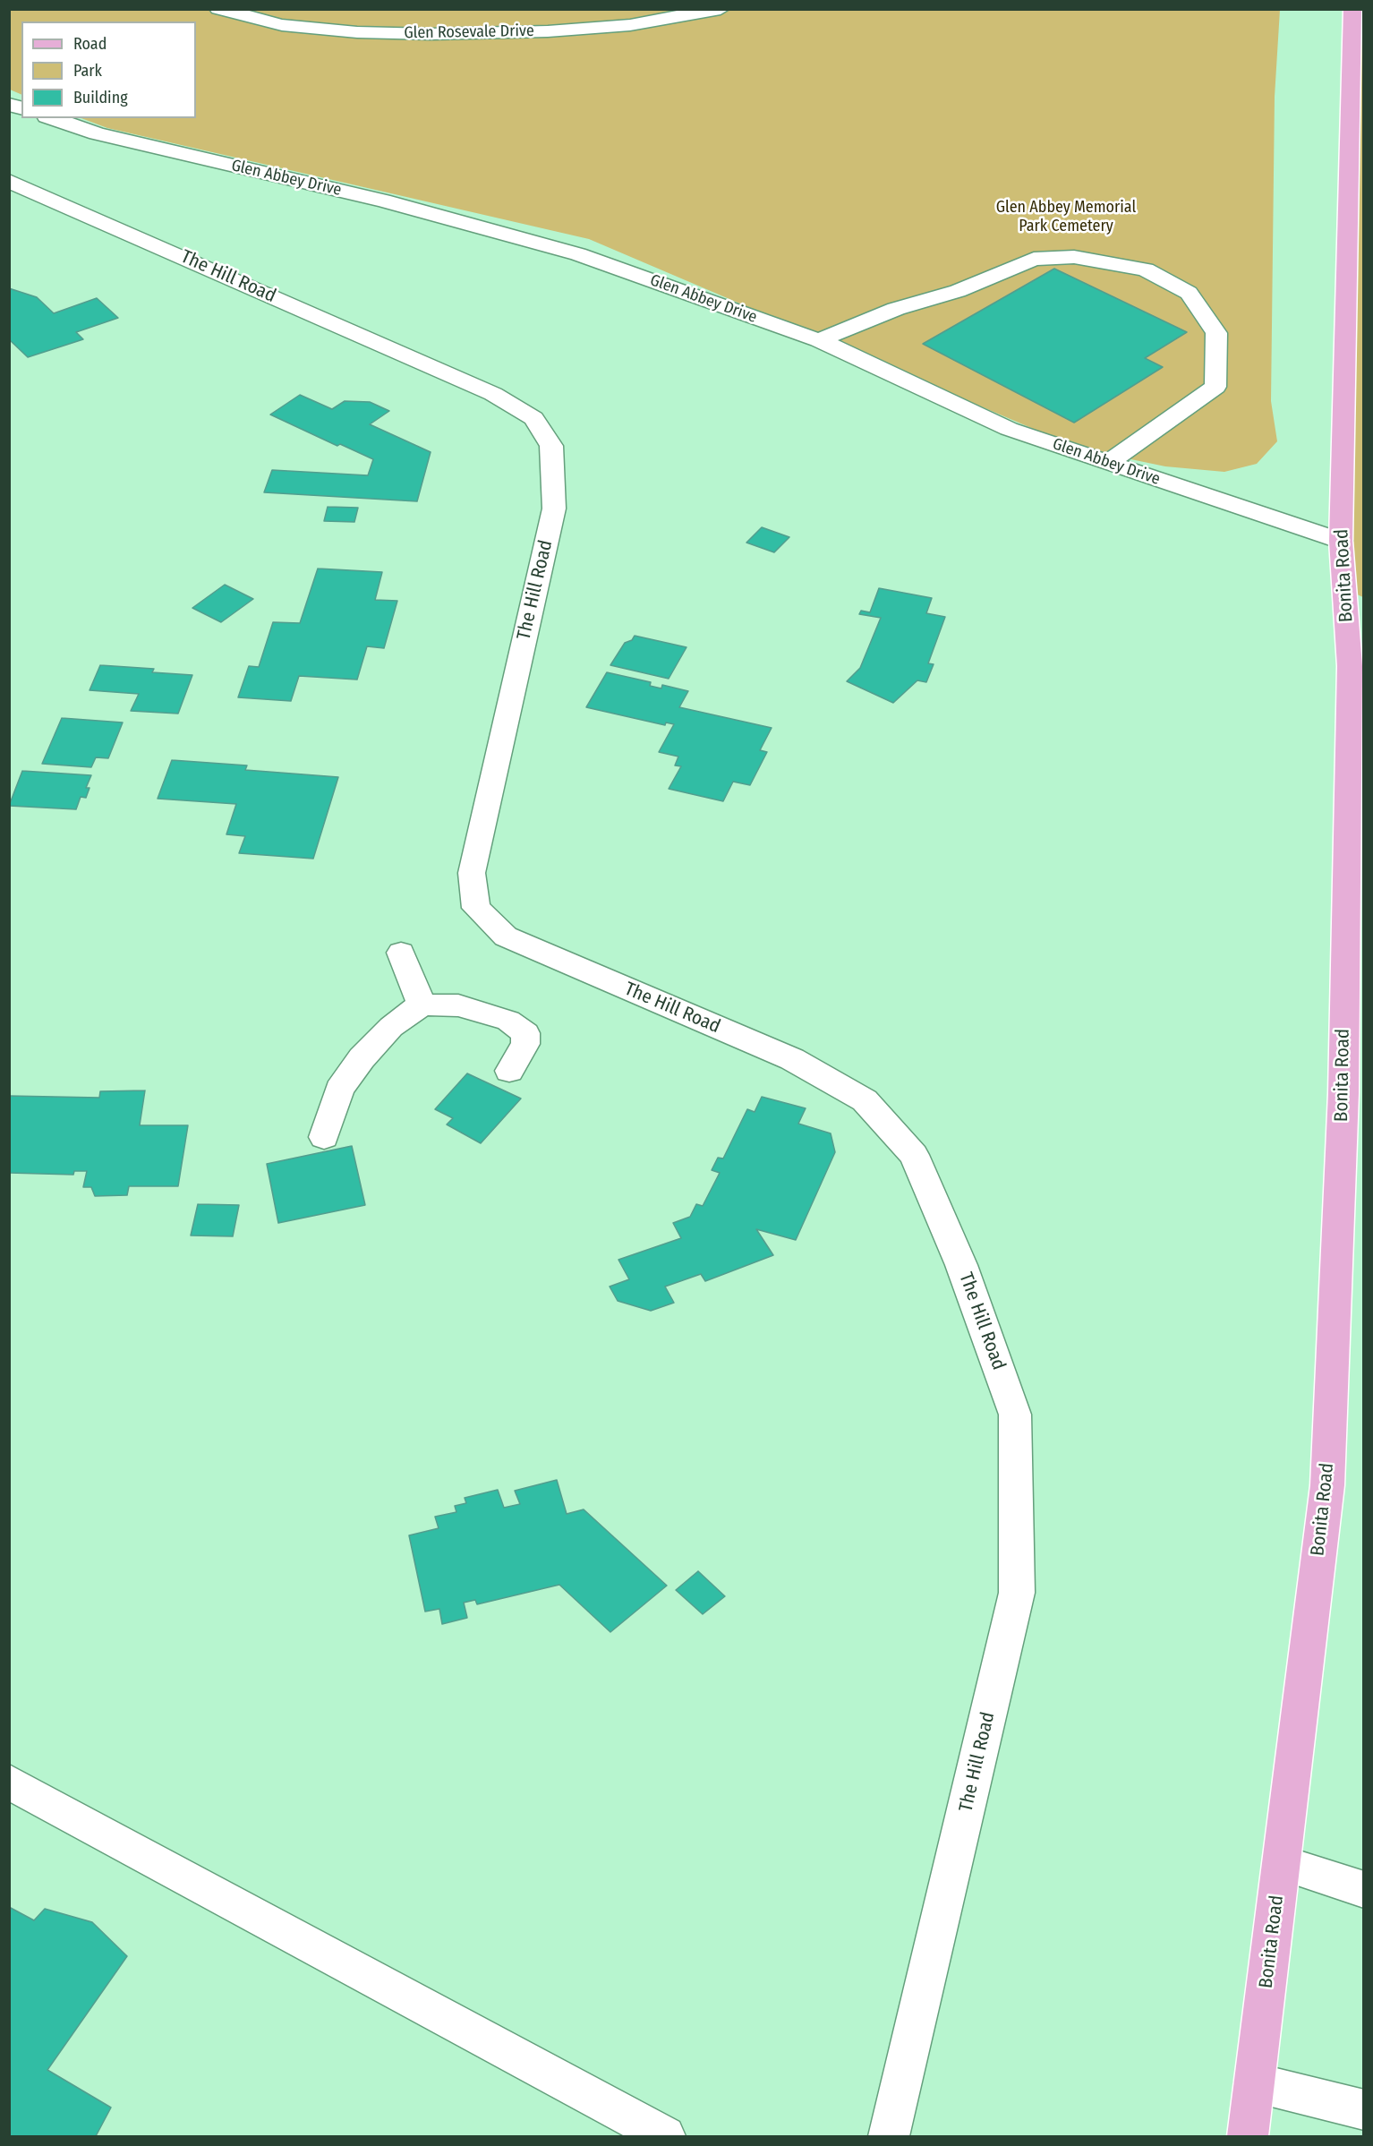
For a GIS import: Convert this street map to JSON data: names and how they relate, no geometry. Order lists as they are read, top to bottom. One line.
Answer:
{"streets":{"main road":["Bonita Road"],"street":["Glen Rosevale Drive","Glen Abbey Drive","The Hill Road"]},"crossings":[["Glen Abbey Drive","Bonita Road"]],"parks":["Glen Abbey Memorial Park Cemetery"],"legend":["Road","Park","Building"]}
